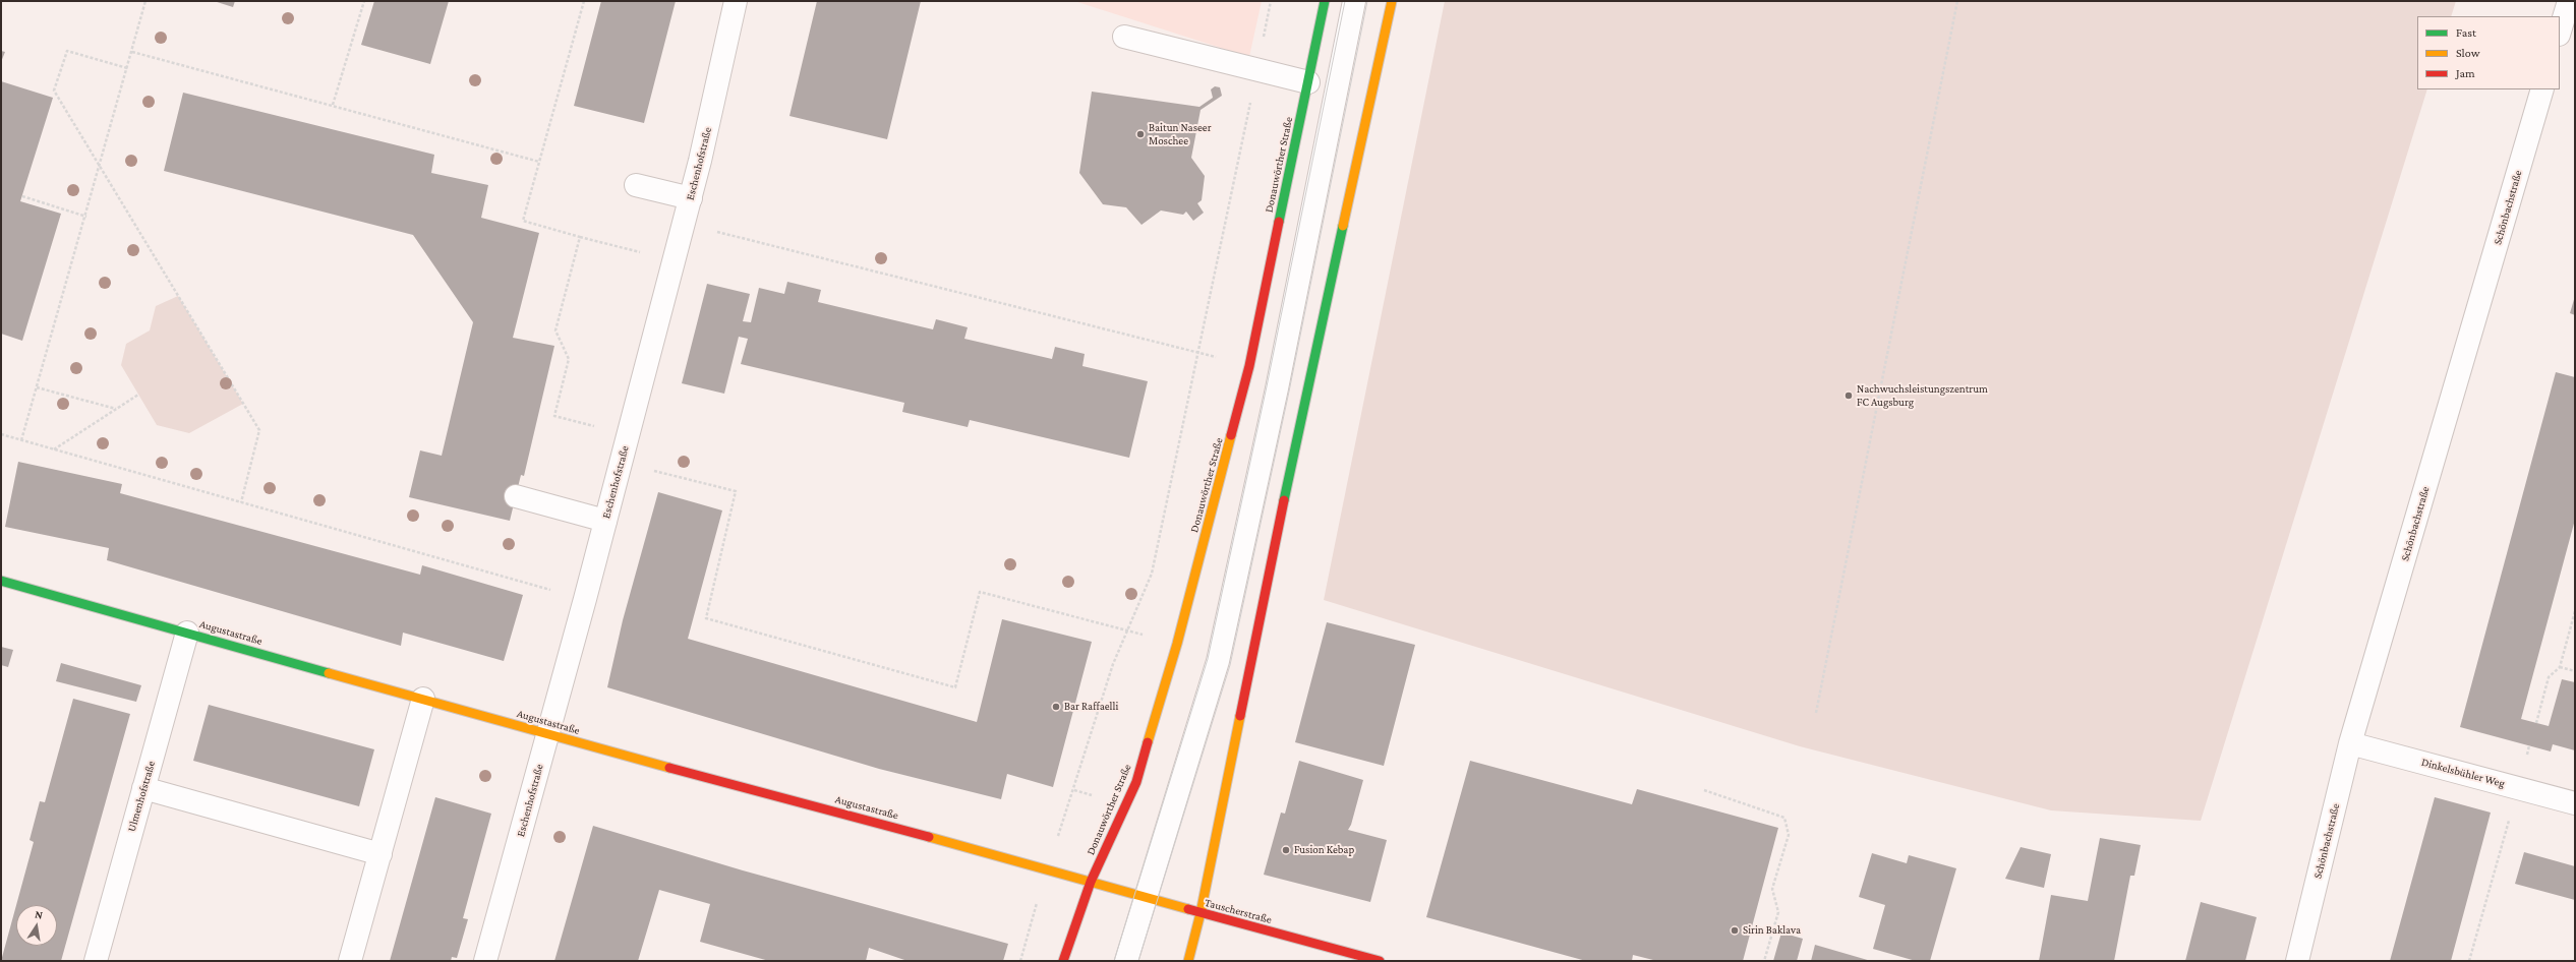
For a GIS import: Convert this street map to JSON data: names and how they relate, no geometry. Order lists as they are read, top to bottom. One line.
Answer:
{"streets":{"main road":["Donauwörther Straße","Augustastraße","Tauscherstraße"],"street":["Eschenhofstraße","Schönbachstraße","Dinkelsbühler Weg","Ulmenhofstraße"]},"crossings":[["Eschenhofstraße","Augustastraße"],["Donauwörther Straße","Augustastraße"],["Donauwörther Straße","Tauscherstraße"],["Schönbachstraße","Dinkelsbühler Weg"],["Augustastraße","Ulmenhofstraße"],["Augustastraße","Tauscherstraße"]],"places":["Baitun Naseer Moschee","Nachwuchsleistungszentrum FC Augsburg","Bar Raffaelli","Fusion Kebap","Sirin Baklava"],"legend":["Fast","Slow","Jam"],"north":"top"}
